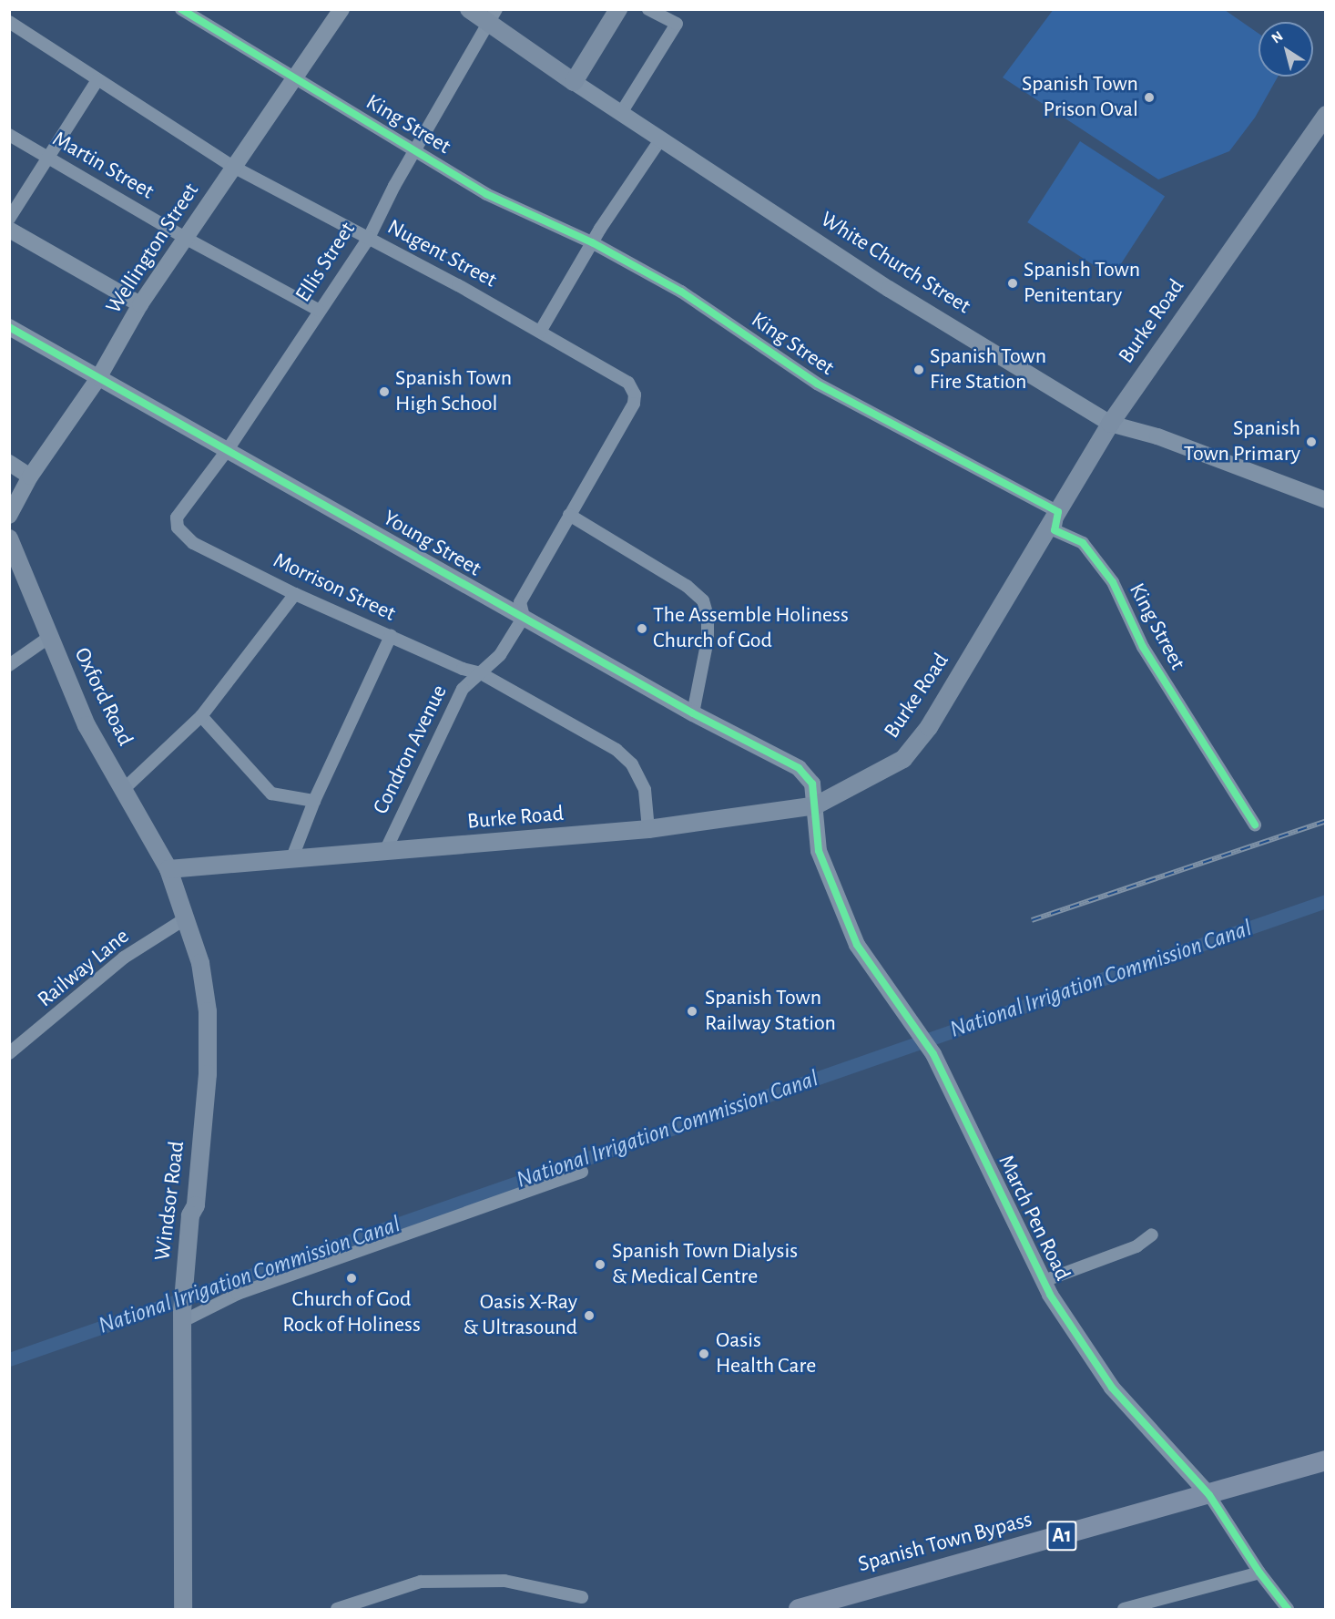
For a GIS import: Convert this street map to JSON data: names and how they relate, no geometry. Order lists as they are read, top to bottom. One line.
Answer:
{"streets":{"main road":["White Church Street","Burke Road","Oxford Road","Windsor Road","A1","Spanish Town Bypass"],"street":["King Street","Martin Street","Wellington Street","Nugent Street","Ellis Street","Young Street","Morrison Street","Condron Avenue","Railway Lane","March Pen Road"]},"crossings":[["King Street","Wellington Street"],["King Street","Ellis Street"],["King Street","Burke Road"],["Martin Street","Wellington Street"],["Martin Street","Ellis Street"],["Wellington Street","Nugent Street"],["Wellington Street","Young Street"],["Nugent Street","Ellis Street"],["Nugent Street","Young Street"],["Ellis Street","White Church Street"],["Ellis Street","Young Street"],["Ellis Street","Morrison Street"],["White Church Street","Burke Road"],["Burke Road","Young Street"],["Burke Road","Morrison Street"],["Burke Road","Oxford Road"],["Burke Road","Condron Avenue"],["Burke Road","Windsor Road"],["Burke Road","March Pen Road"],["Young Street","March Pen Road"],["Morrison Street","Condron Avenue"],["Oxford Road","Windsor Road"],["Railway Lane","Windsor Road"],["March Pen Road","Spanish Town Bypass"]],"water":["National Irrigation Commission Canal"],"places":["Spanish Town Prison Oval","Spanish Town Penitentary","Spanish Town Fire Station","Spanish Town High School","Spanish Town Primary","The Assemble Holiness Church of God","Spanish Town Railway Station","Spanish Town Dialysis & Medical Centre","Church of God Rock of Holiness","Oasis X-Ray & Ultrasound","Oasis Health Care"],"north":"top left"}
